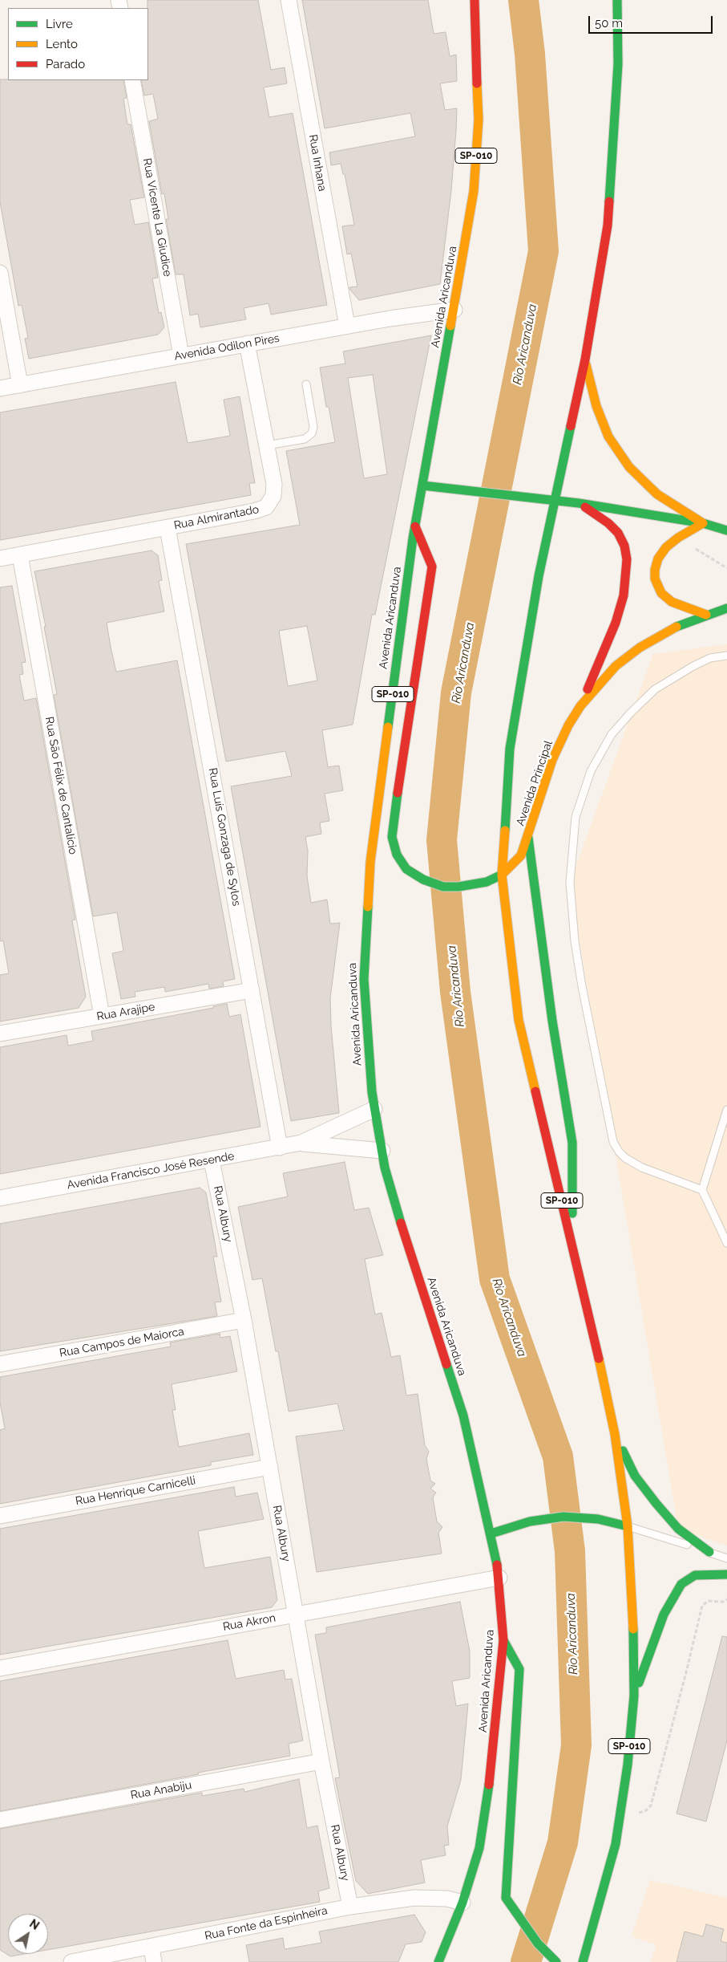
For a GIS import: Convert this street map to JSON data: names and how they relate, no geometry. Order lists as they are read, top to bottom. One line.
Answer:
{"streets":{"main road":["SP-010","Avenida Aricanduva","Avenida Principal"],"street":["Rua Inhana","Rua Vicente La Giudice","Avenida Odilon Pires","Rua Almirantado","Rua São Félix de Cantalício","Rua Luís Gonzaga de Sylos","Rua Arajipe","Avenida Francisco José Resende","Rua Albury","Rua Campos de Maiorca","Rua Henrique Carnicelli","Rua Akron","Rua Anabiju","Rua Fonte da Espinheira"]},"crossings":[["SP-010","Avenida Principal"],["Rua Inhana","Avenida Odilon Pires"],["Rua Vicente La Giudice","Avenida Odilon Pires"],["Avenida Aricanduva","Avenida Odilon Pires"],["Avenida Aricanduva","Avenida Principal"],["Avenida Aricanduva","Avenida Francisco José Resende"],["Avenida Aricanduva","Rua Akron"],["Avenida Aricanduva","Rua Fonte da Espinheira"],["Avenida Odilon Pires","Rua Almirantado"],["Rua Almirantado","Rua São Félix de Cantalício"],["Rua Almirantado","Rua Luís Gonzaga de Sylos"],["Rua São Félix de Cantalício","Rua Arajipe"],["Rua Luís Gonzaga de Sylos","Rua Arajipe"],["Rua Luís Gonzaga de Sylos","Avenida Francisco José Resende"],["Avenida Francisco José Resende","Rua Albury"],["Rua Albury","Rua Campos de Maiorca"],["Rua Albury","Rua Henrique Carnicelli"],["Rua Albury","Rua Akron"],["Rua Albury","Rua Anabiju"],["Rua Albury","Rua Fonte da Espinheira"]],"water":["Rio Aricanduva"],"legend":["Livre","Lento","Parado"],"scale_bar":"50 m","north":"top right"}
